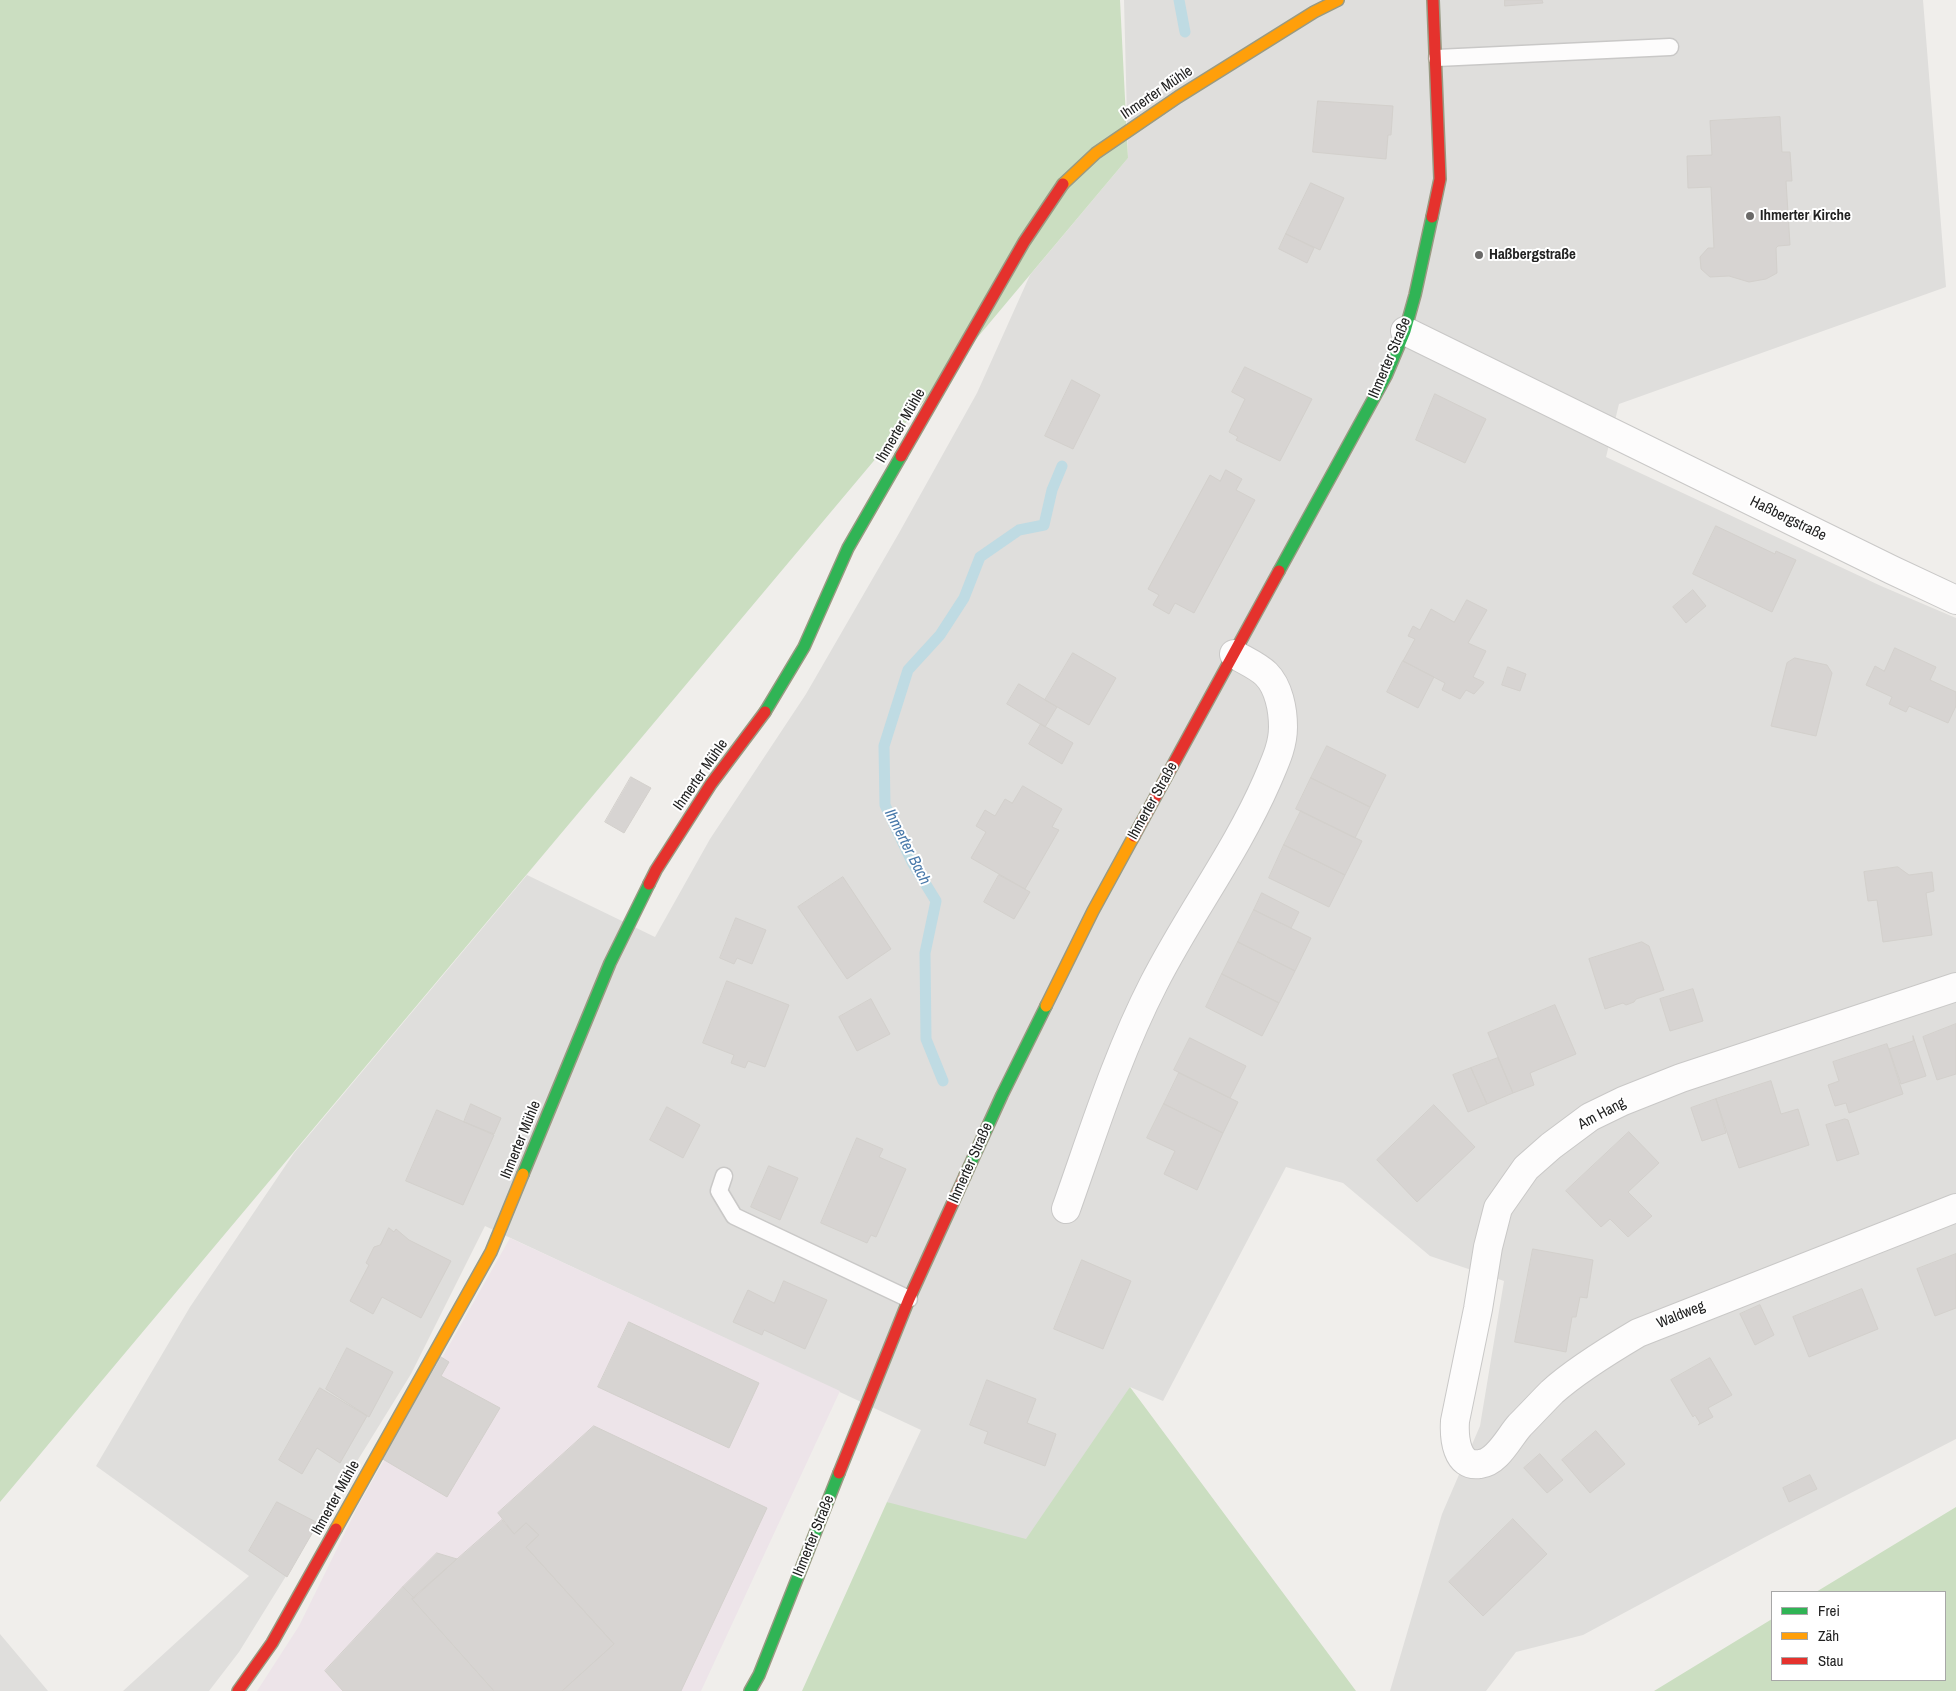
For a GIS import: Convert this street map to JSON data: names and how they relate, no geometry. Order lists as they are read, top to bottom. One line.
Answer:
{"streets":{"street":["Ihmerter Mühle","Ihmerter Straße","Haßbergstraße","Am Hang","Waldweg"]},"crossings":[["Ihmerter Straße","Haßbergstraße"],["Am Hang","Waldweg"]],"water":["Ihmerter Bach"],"places":["Ihmerter Kirche","Haßbergstraße"],"legend":["Frei","Zäh","Stau"]}
